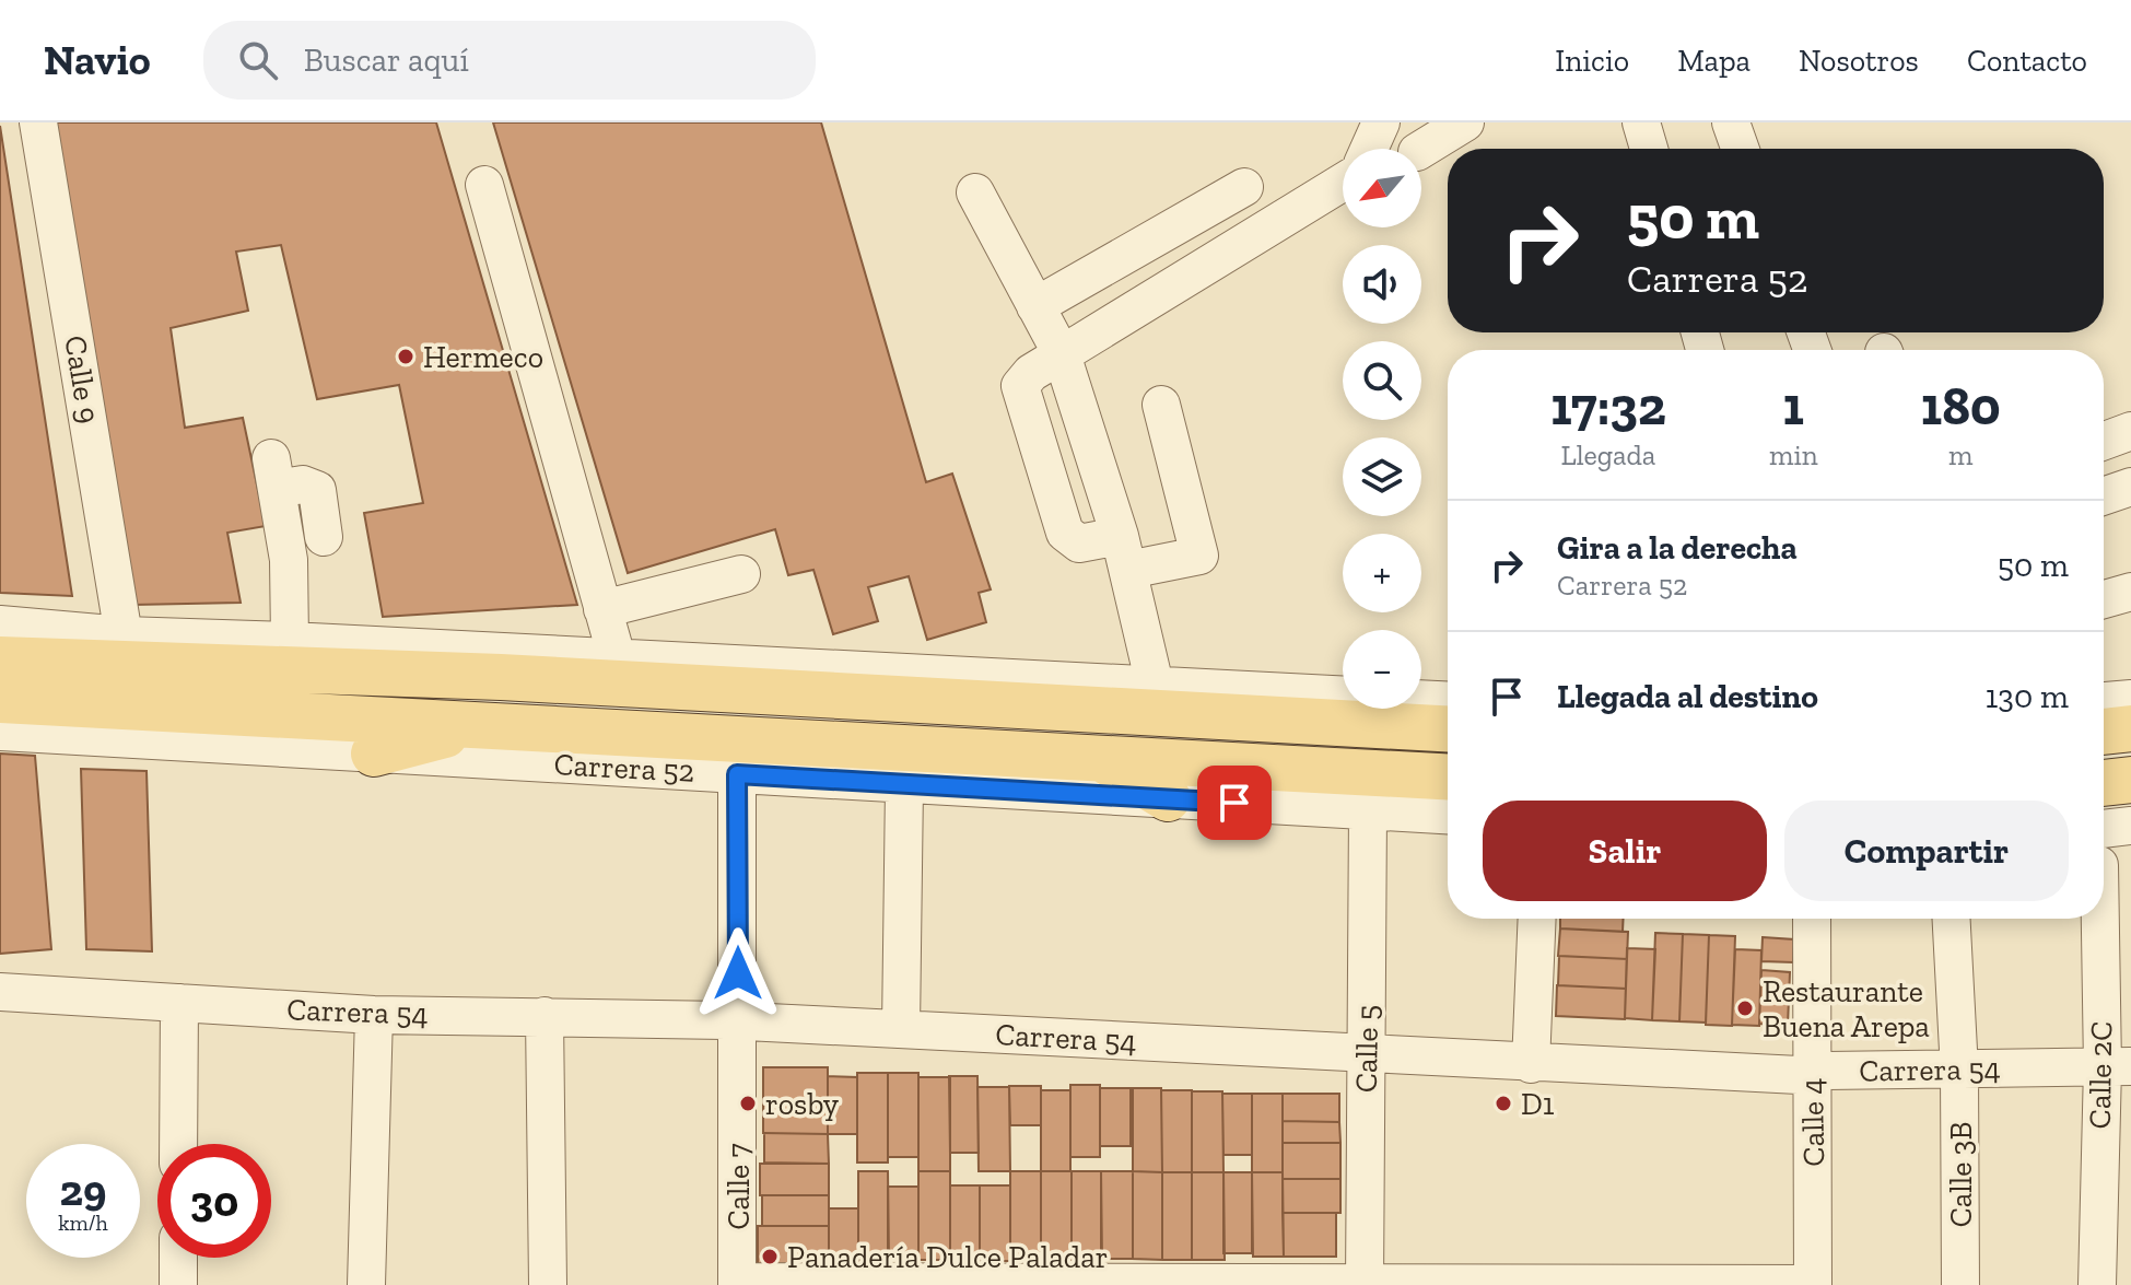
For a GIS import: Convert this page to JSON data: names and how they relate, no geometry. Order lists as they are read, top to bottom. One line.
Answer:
{"streets":{"main road":["Carrera 52"],"street":["Calle 9","Carrera 54","Calle 5","Calle 2C","Calle 4","Calle 3B","Calle 7"]},"crossings":[["Calle 9","Carrera 52"],["Carrera 52","Calle 5"],["Carrera 52","Calle 7"],["Carrera 54","Calle 5"],["Carrera 54","Calle 2C"],["Carrera 54","Calle 4"],["Carrera 54","Calle 3B"],["Carrera 54","Calle 7"]],"places":["Hermeco","Restaurante Buena Arepa","rosby","D1","Panadería Dulce Paladar"],"north":"bottom left","page":{"header":"Navio","search":"Buscar aquí","nav":["Inicio","Mapa","Nosotros","Contacto"],"map_buttons":["+","−"],"turn":["50 m","Carrera 52"],"eta":["17:32","Llegada","1","min","180","m"],"list":[{"name":"Gira a la derecha","note":"Carrera 52","value":"50 m"},{"name":"Llegada al destino","value":"130 m"}],"buttons":["Salir","Compartir"],"speed":"29 km/h","limit":"30"}}
